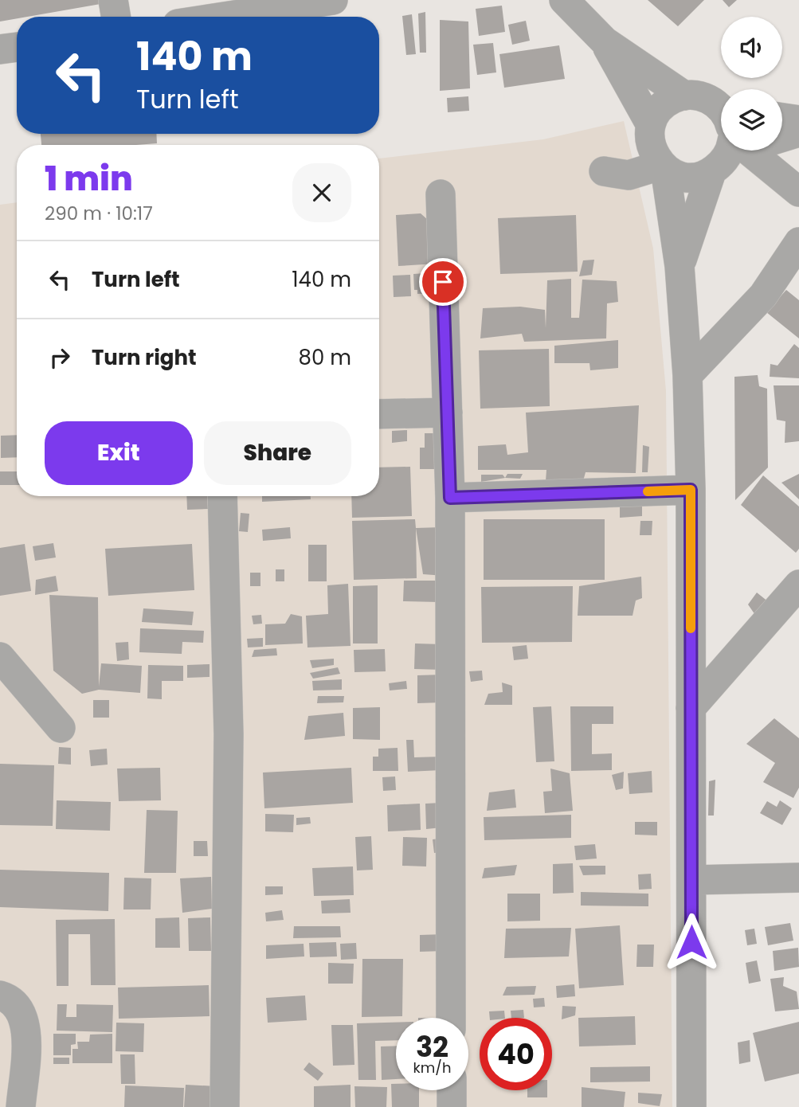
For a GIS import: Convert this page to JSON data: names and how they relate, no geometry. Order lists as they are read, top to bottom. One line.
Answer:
{"page":{"turn":["140 m","Turn left"],"heading":["1 min","290 m · 10:17"],"list":[{"name":"Turn left","value":"140 m"},{"name":"Turn right","value":"80 m"}],"buttons":["Exit","Share"],"speed":"32 km/h","limit":"40"}}
